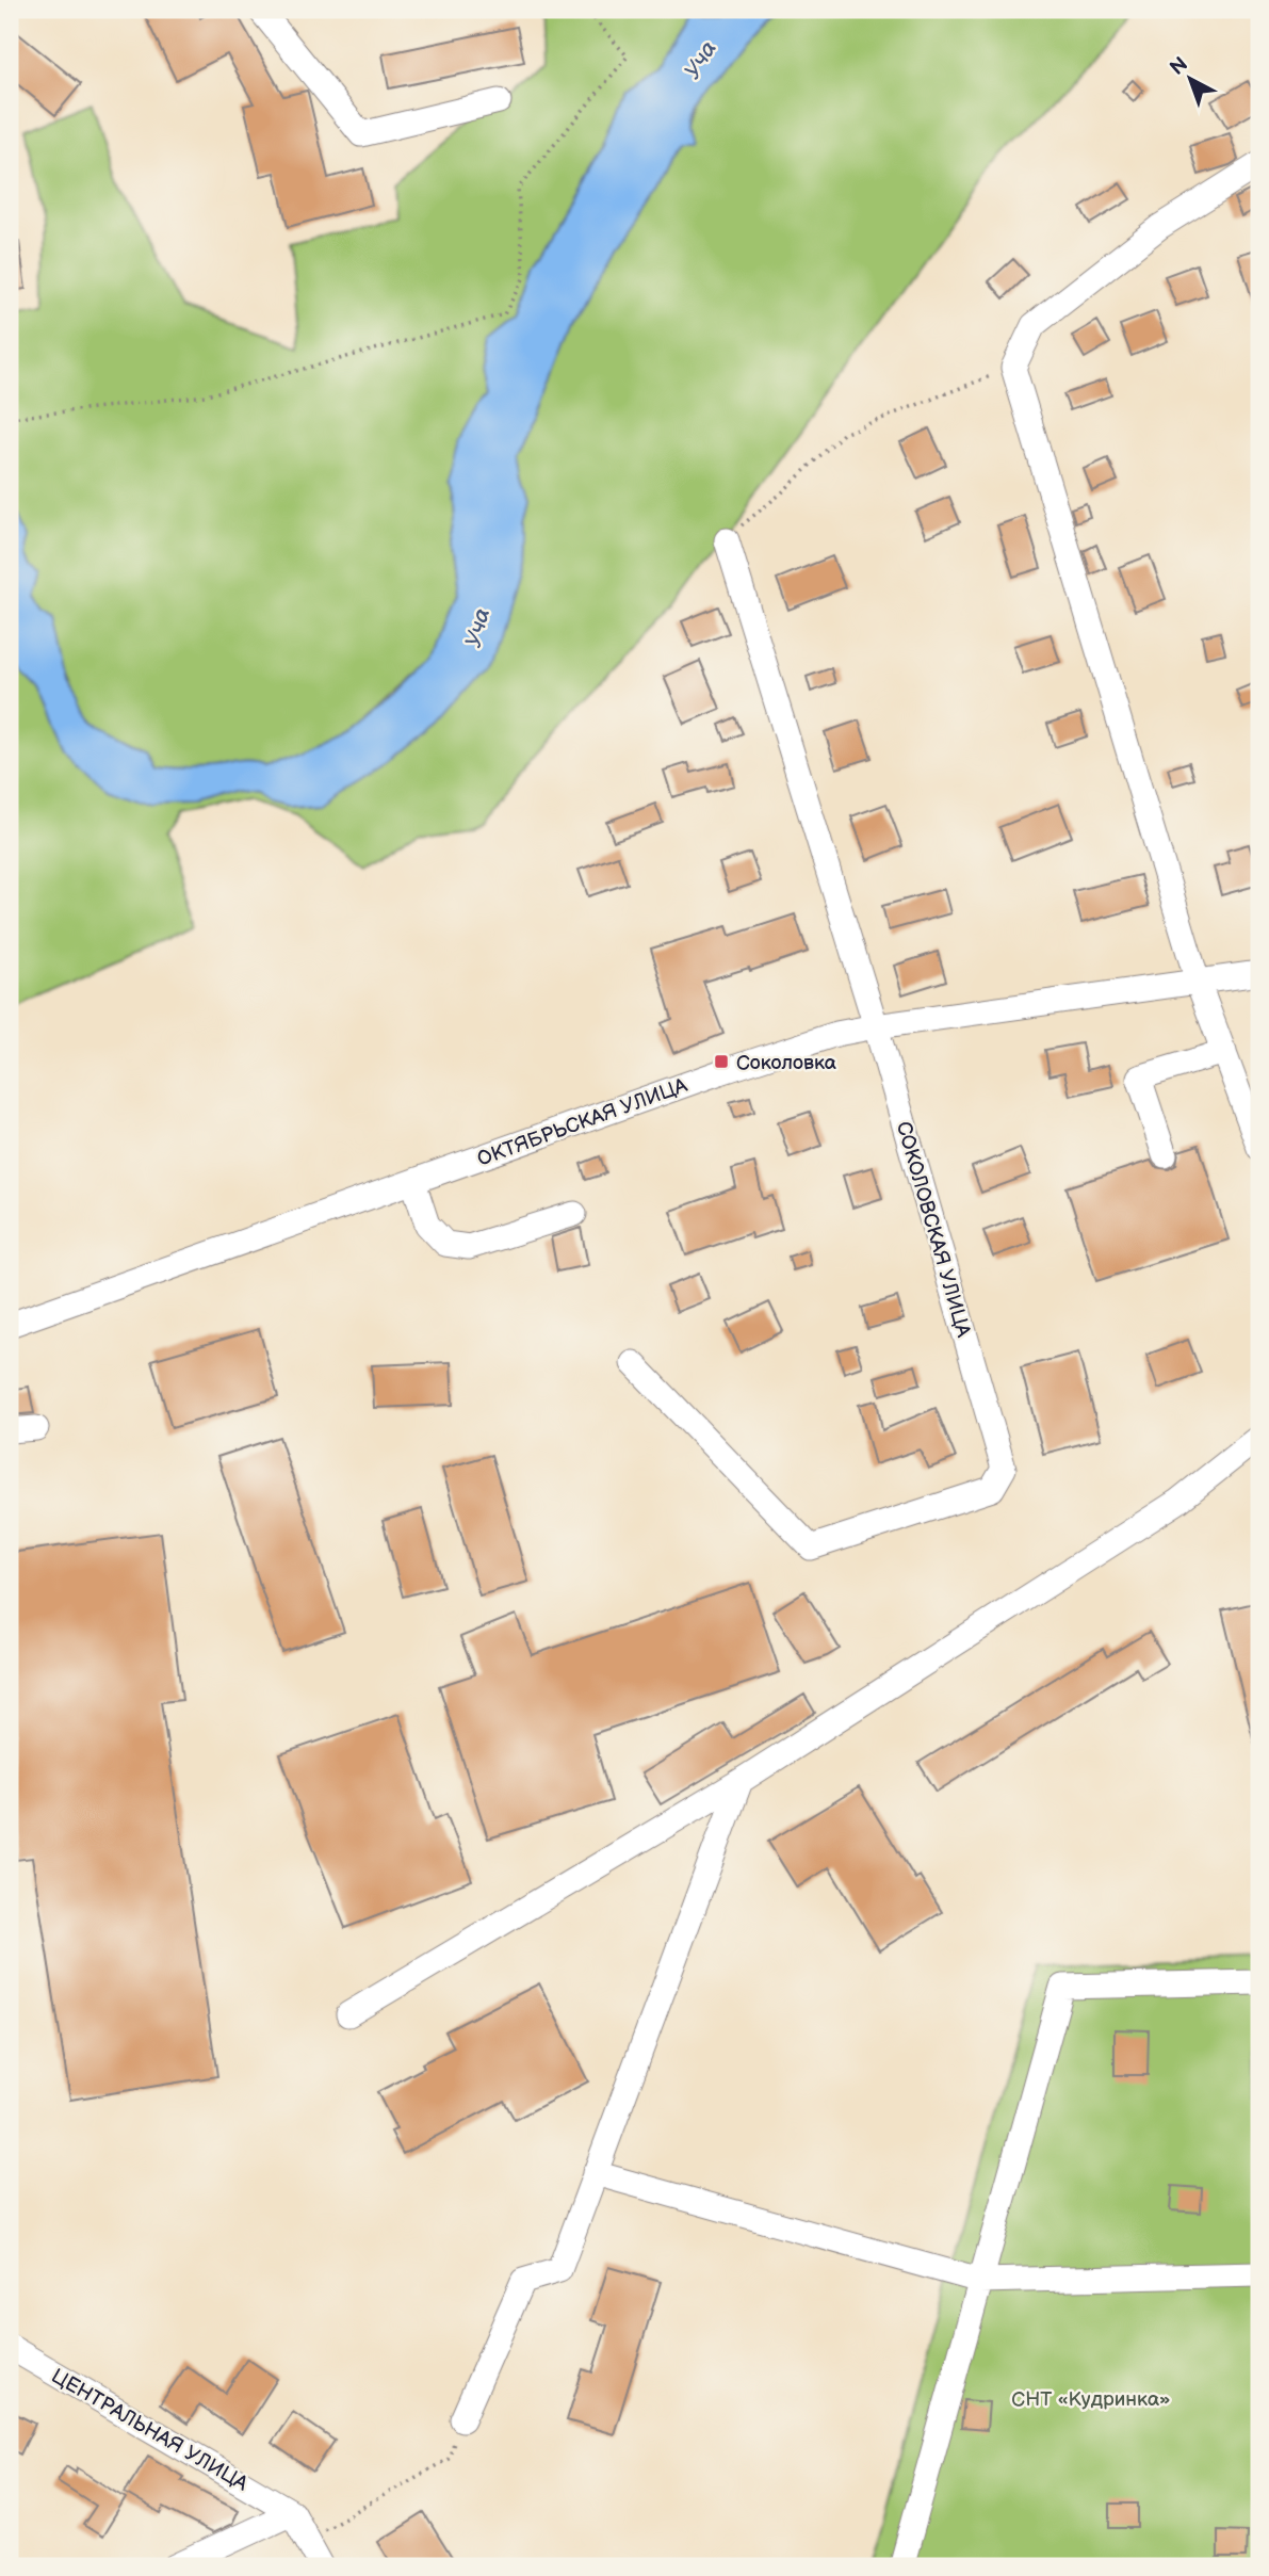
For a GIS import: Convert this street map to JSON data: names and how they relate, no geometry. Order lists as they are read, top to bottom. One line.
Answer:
{"streets":{"street":["ОКТЯБРЬСКАЯ УЛИЦА","СОКОЛОВСКАЯ УЛИЦА","ЦЕНТРАЛЬНАЯ УЛИЦА"]},"crossings":[["ОКТЯБРЬСКАЯ УЛИЦА","СОКОЛОВСКАЯ УЛИЦА"]],"water":["Уча"],"parks":["СНТ «Кудринка»"],"places":{"transit":["Соколовка"]},"north":"top left"}
